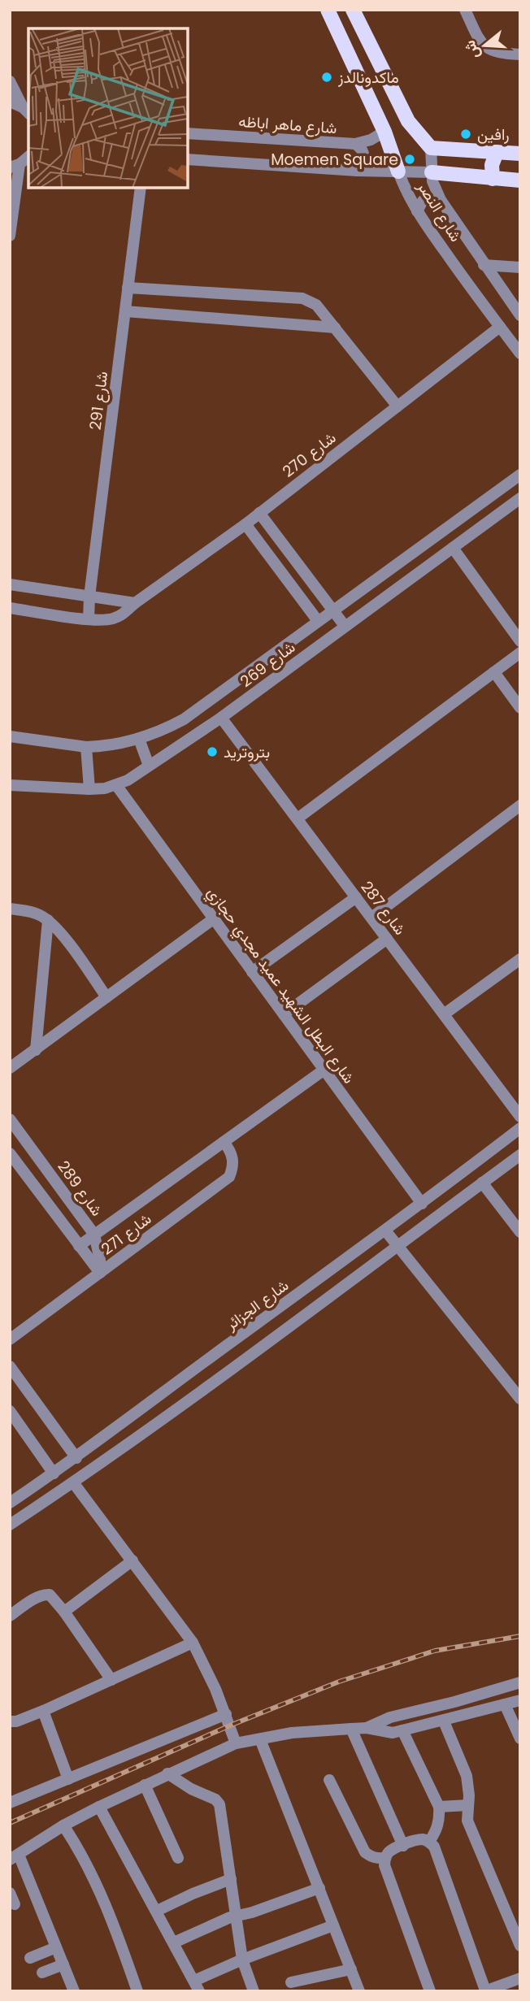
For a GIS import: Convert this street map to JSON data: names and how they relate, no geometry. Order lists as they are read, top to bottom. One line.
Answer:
{"streets":{"main road":["شارع النصر"],"street":["شارع ماهر اباظه","شارع 291","شارع 270","شارع 269","شارع 287","شارع البطل الشهيد عميد مجدي حجازي","شارع 289","شارع 271","شارع الجزائر"]},"crossings":[["شارع ماهر اباظه","شارع النصر"],["شارع النصر","شارع 270"],["شارع 291","شارع 270"],["شارع 269","شارع 287"],["شارع 269","شارع البطل الشهيد عميد مجدي حجازي"],["شارع البطل الشهيد عميد مجدي حجازي","شارع 271"],["شارع البطل الشهيد عميد مجدي حجازي","شارع الجزائر"],["شارع 289","شارع 271"]],"places":["ماكدونالدز","رافين","Moemen Square","بتروتريد"],"north":"left"}
